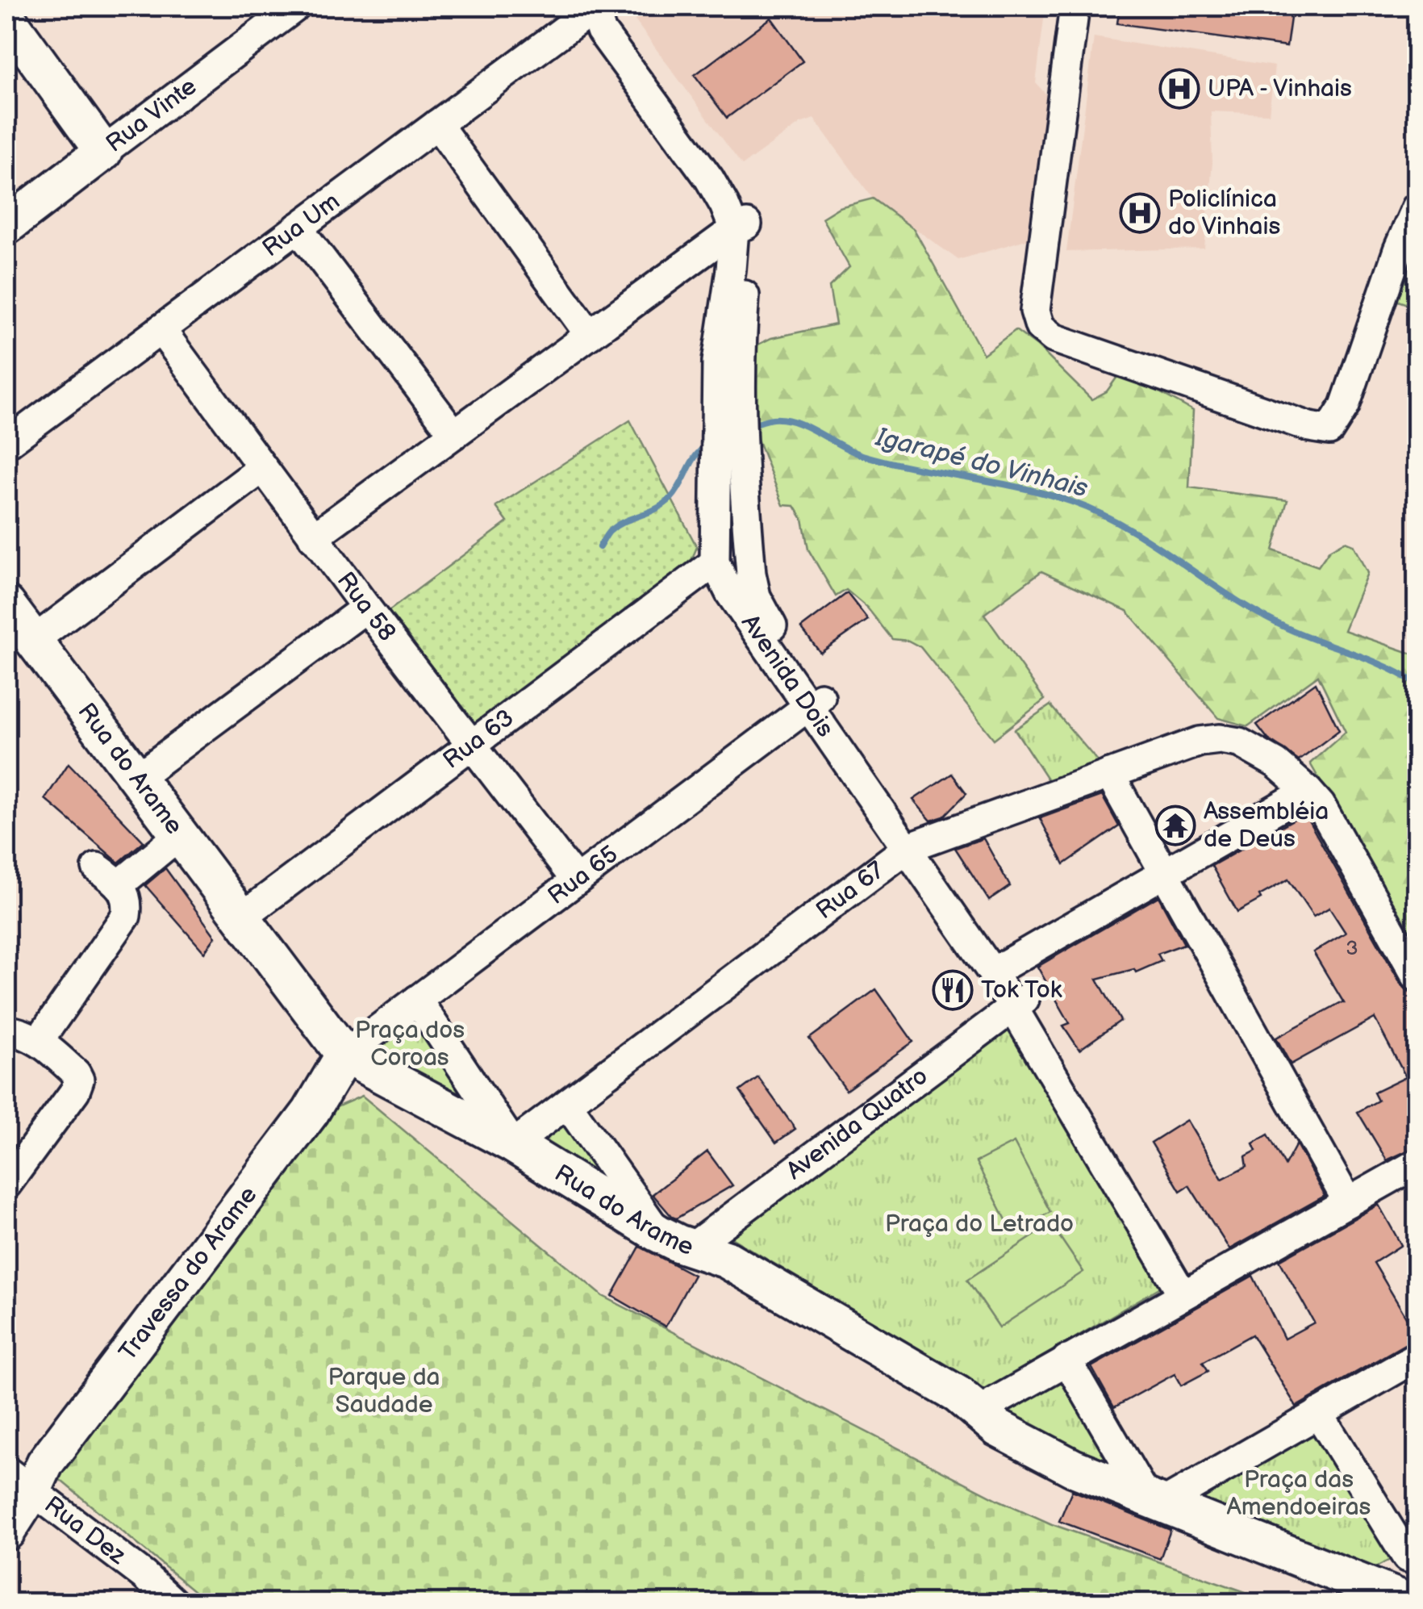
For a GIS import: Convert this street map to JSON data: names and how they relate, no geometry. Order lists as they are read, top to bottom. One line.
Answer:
{"streets":{"main road":["Rua Vinte","Rua do Arame","Travessa do Arame"],"street":["Rua Um","Rua 58","Avenida Dois","Rua 63","Rua 65","Rua 67","Avenida Quatro","Rua Dez"]},"crossings":[["Rua Um","Rua 58"],["Rua Um","Avenida Dois"],["Rua 58","Rua 63"],["Rua 58","Rua 65"],["Avenida Dois","Rua 63"],["Avenida Dois","Rua 65"],["Avenida Dois","Rua 67"],["Avenida Dois","Avenida Quatro"],["Rua 63","Rua do Arame"],["Rua do Arame","Rua 65"],["Rua do Arame","Rua 67"],["Rua do Arame","Avenida Quatro"],["Rua do Arame","Travessa do Arame"],["Rua 65","Travessa do Arame"],["Travessa do Arame","Rua Dez"]],"water":["Igarapé do Vinhais"],"parks":["Praça dos Coroas","Praça do Letrado","Parque da Saudade","Praça das Amendoeiras"],"places":{"hospital":["UPA - Vinhais","Policlínica do Vinhais"],"temple":["Assembléia de Deus"],"restaurant":["Tok Tok"]},"house_numbers":["3"]}
